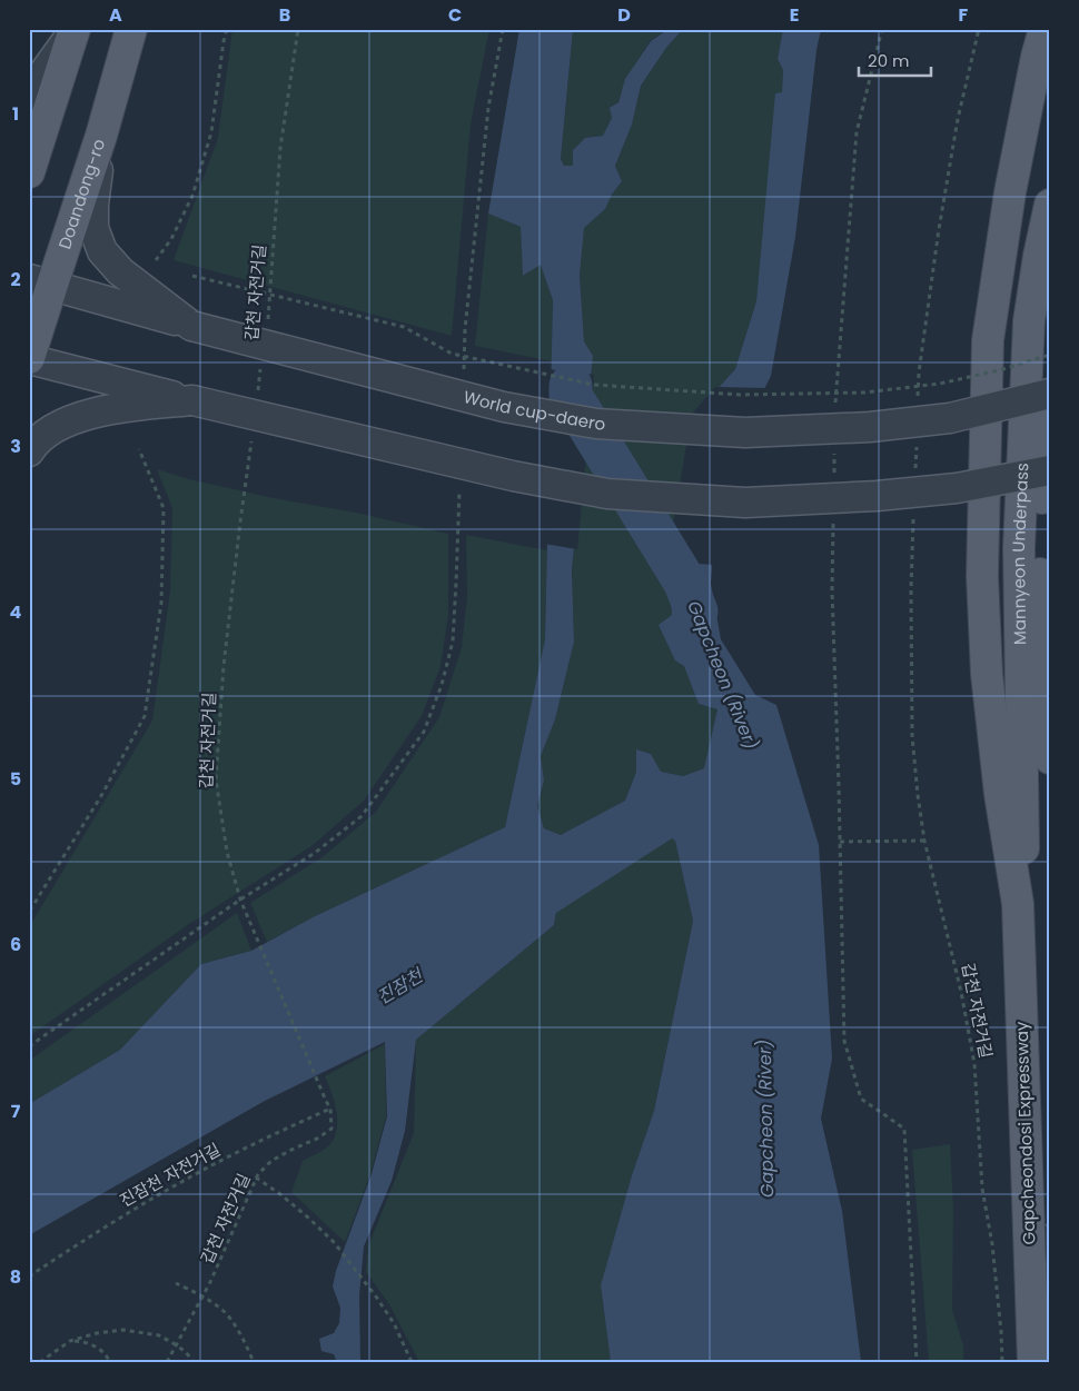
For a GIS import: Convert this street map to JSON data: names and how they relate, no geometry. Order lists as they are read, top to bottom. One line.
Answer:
{"streets":{"main road":["Doandong-ro","Mannyeon Underpass","Gapcheondosi Expressway"],"street":["World cup-daero"],"path":["갑천 자전거길","진잠천 자전거길"]},"crossings":[["Doandong-ro","World cup-daero"],["갑천 자전거길","진잠천 자전거길"],["World cup-daero","Mannyeon Underpass"],["Mannyeon Underpass","Gapcheondosi Expressway"]],"water":["Gapcheon (River)","진잠천"],"scale_bar":"20 m","grid":{"columns":["A","B","C","D","E","F"],"rows":["1","2","3","4","5","6","7","8"]}}
